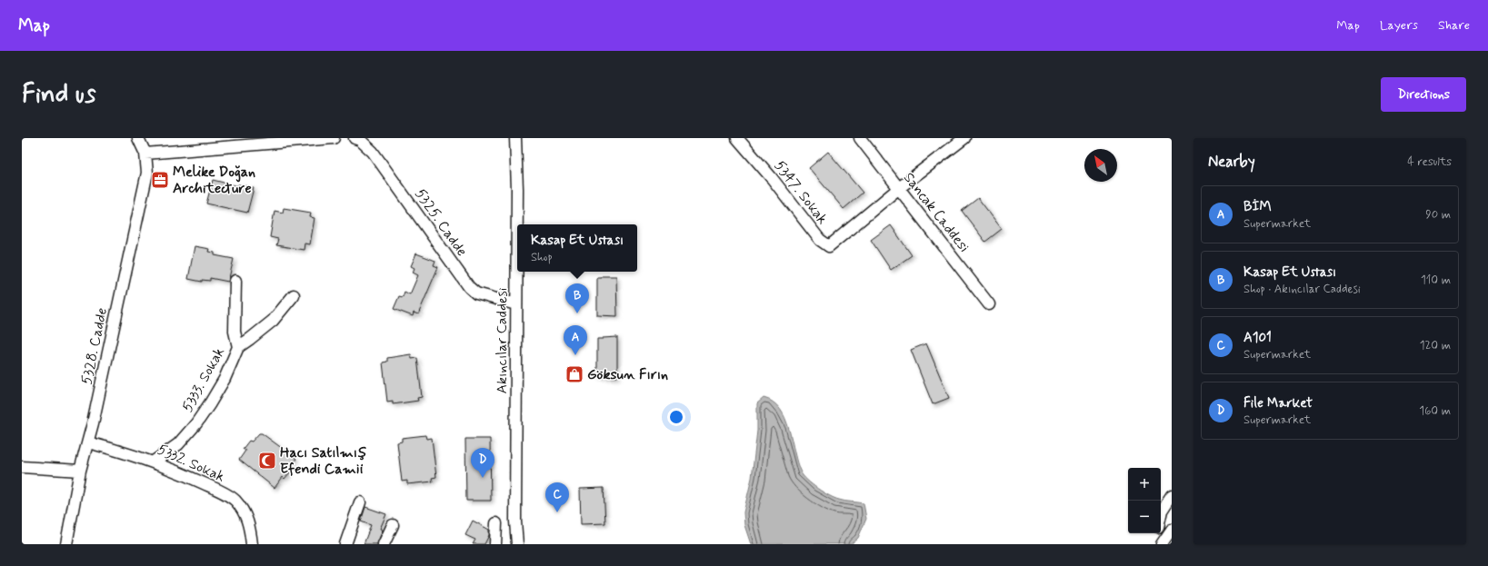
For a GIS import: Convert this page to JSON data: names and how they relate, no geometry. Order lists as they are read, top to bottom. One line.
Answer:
{"streets":{"street":["5347. Sokak","Sancak Caddesi","5325. Cadde","Akıncılar Caddesi","5328. Cadde","5333. Sokak","5332. Sokak"]},"crossings":[["5347. Sokak","Sancak Caddesi"],["5325. Cadde","Akıncılar Caddesi"],["5328. Cadde","5332. Sokak"],["5333. Sokak","5332. Sokak"]],"places":{"office":["Melike Doğan Architecture"],"shop":["Göksun Fırın"],"mosque":["Hacı Satılmış Efendi Camii"]},"north":"top left","page":{"header":"Map","nav":["Map","Layers","Share"],"buttons":"Directions","title":"Find us","heading":["Nearby","4 results"],"list":[{"mark":"A","name":"BİM","note":"Supermarket","value":"90 m"},{"mark":"B","name":"Kasap Et Ustası","note":"Shop · Akıncılar Caddesi","value":"110 m"},{"mark":"C","name":"A101","note":"Supermarket","value":"120 m"},{"mark":"D","name":"File Market","note":"Supermarket","value":"160 m"}],"popup":["Kasap Et Ustası","Shop"],"pins":["B","A","D","C"],"map_buttons":["+","−"]}}
